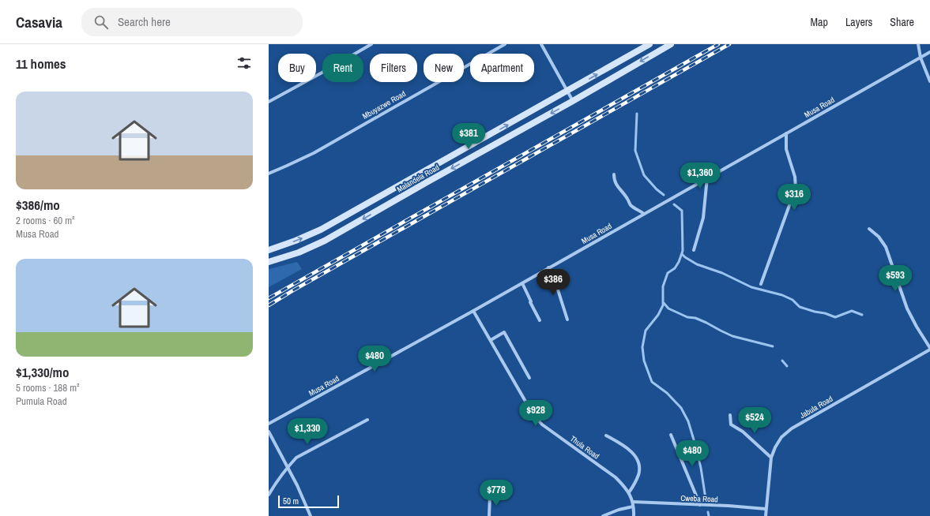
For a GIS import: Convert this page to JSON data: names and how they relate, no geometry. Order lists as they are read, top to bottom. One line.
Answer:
{"streets":{"main road":["Malandela Road"],"street":["Mbuyazwe Road","Musa Road","Jabula Road","Thula Road","Cweba Road"]},"crossings":[["Musa Road","Thula Road"],["Jabula Road","Cweba Road"],["Thula Road","Cweba Road"]],"scale_bar":"50 m","page":{"header":"Casavia","search":"Search here","nav":["Map","Layers","Share"],"heading":"11 homes","chip":["Buy","Rent","Filters","New","Apartment"],"list":[{"name":"$386/mo","note":"2 rooms · 60 m² · Musa Road"},{"name":"$1,330/mo","note":"5 rooms · 188 m² · Pumula Road"}],"price":["$381","$1,360","$316","$593","$386","$480","$928","$524","$1,330","$480","$778"],"scale":"50 m"}}
